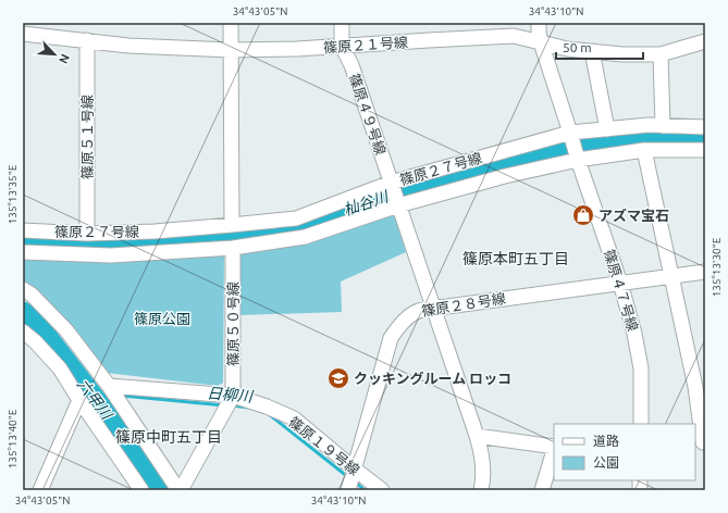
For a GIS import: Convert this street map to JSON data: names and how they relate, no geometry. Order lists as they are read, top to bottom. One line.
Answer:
{"streets":{"street":["篠原２１号線","篠原４９号線","篠原５１号線","篠原２７号線","篠原４７号線","篠原２８号線","篠原５０号線","篠原１９号線"]},"crossings":[["篠原２１号線","篠原４９号線"],["篠原２１号線","篠原５１号線"],["篠原４９号線","篠原２７号線"],["篠原５１号線","篠原２７号線"],["篠原２７号線","篠原４７号線"],["篠原２７号線","篠原５０号線"],["篠原４７号線","篠原２８号線"],["篠原２８号線","篠原１９号線"],["篠原５０号線","篠原１９号線"]],"districts":["篠原本町五丁目","篠原中町五丁目"],"water":["杣谷川","日柳川","六甲川"],"parks":["篠原公園"],"places":{"shop":["アズマ宝石"],"school or university":["クッキングルーム ロッコ"]},"legend":["道路","公園"],"scale_bar":"50 m","north":"bottom right","coordinates":["34°43'05\"N","34°43'10\"N","135°13'35\"E","135°13'30\"E","135°13'40\"E"]}
